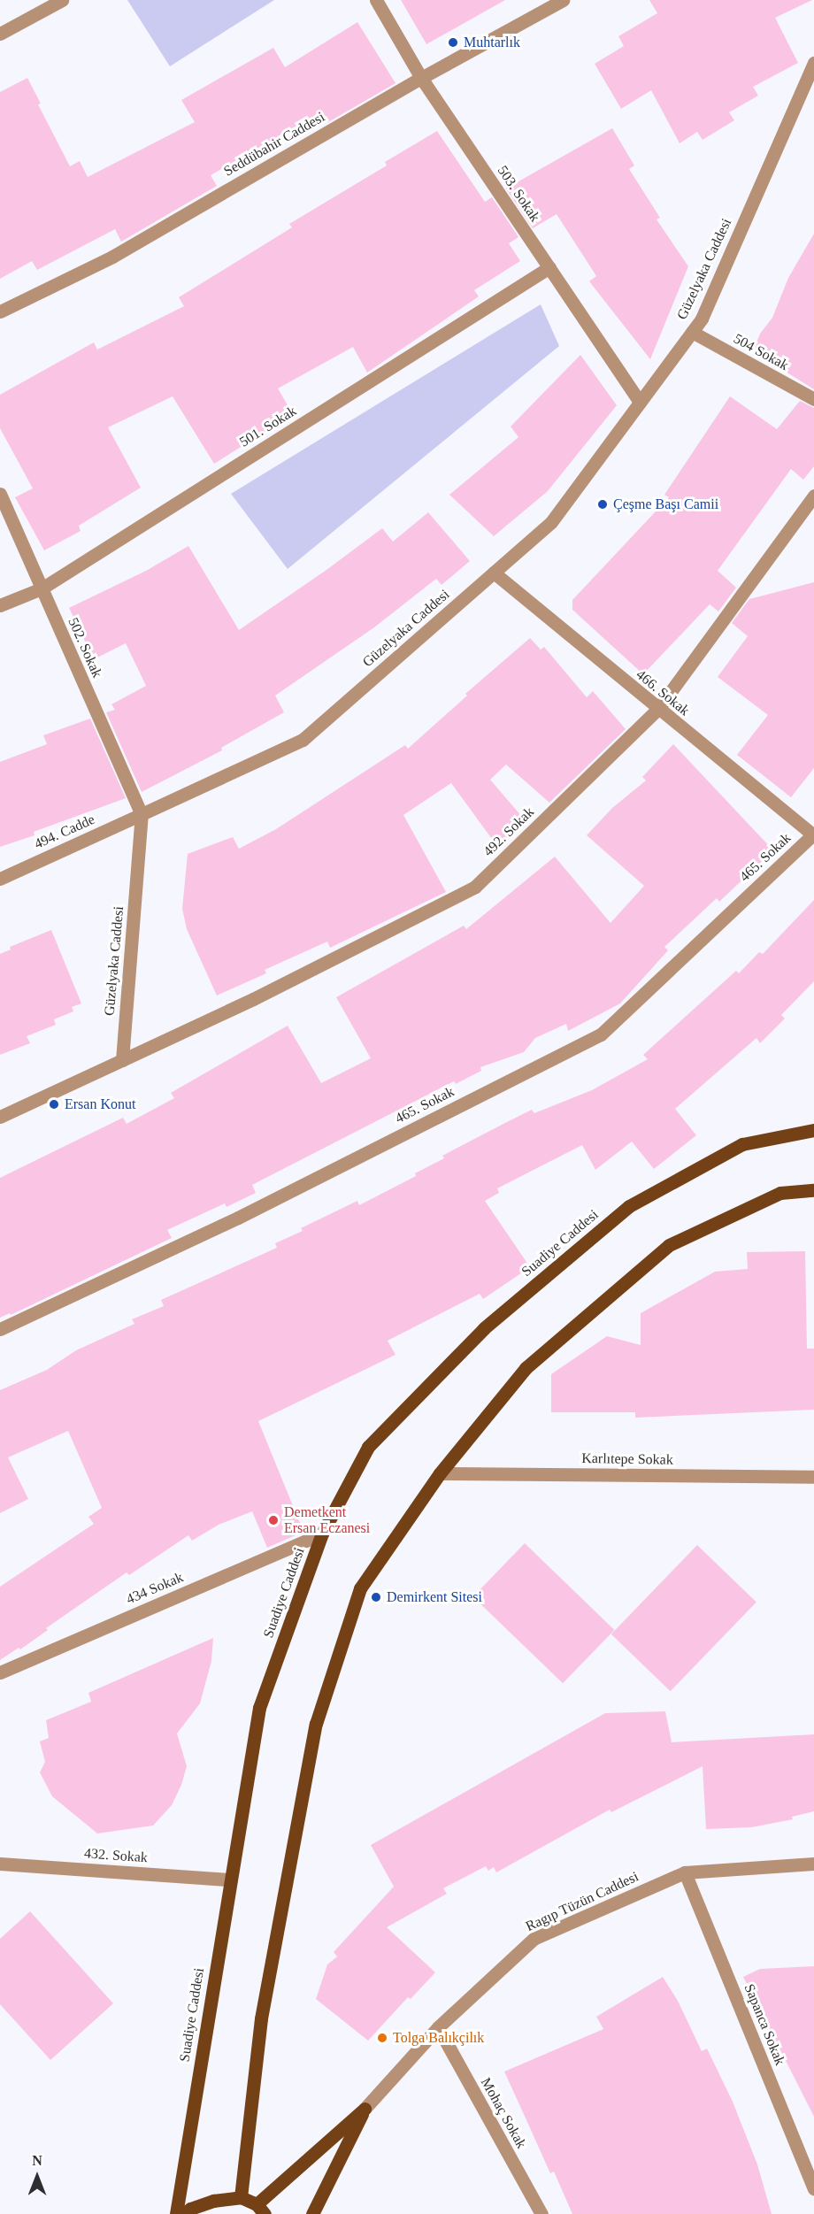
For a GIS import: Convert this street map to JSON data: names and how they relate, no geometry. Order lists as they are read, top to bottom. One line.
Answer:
{"streets":{"main road":["Suadiye Caddesi","Ragıp Tüzün Caddesi"],"street":["Seddübahir Caddesi","503. Sokak","Güzelyaka Caddesi","504 Sokak","501. Sokak","502. Sokak","466. Sokak","494. Cadde","492. Sokak","465. Sokak","Karlıtepe Sokak","434 Sokak","432. Sokak","Sapanca Sokak","Mohaç Sokak"]},"crossings":[["Seddübahir Caddesi","503. Sokak"],["503. Sokak","Güzelyaka Caddesi"],["503. Sokak","501. Sokak"],["Güzelyaka Caddesi","504 Sokak"],["Güzelyaka Caddesi","502. Sokak"],["Güzelyaka Caddesi","466. Sokak"],["Güzelyaka Caddesi","494. Cadde"],["Güzelyaka Caddesi","492. Sokak"],["501. Sokak","502. Sokak"],["502. Sokak","494. Cadde"],["466. Sokak","492. Sokak"],["466. Sokak","465. Sokak"],["Suadiye Caddesi","434 Sokak"],["Suadiye Caddesi","432. Sokak"],["Ragıp Tüzün Caddesi","Sapanca Sokak"],["Ragıp Tüzün Caddesi","Mohaç Sokak"]],"places":["Muhtarlık","Çeşme Başı Camii","Ersan Konut","Demetkent Ersan Eczanesi","Demirkent Sitesi","Tolga Balıkçilık"],"north":"top"}
